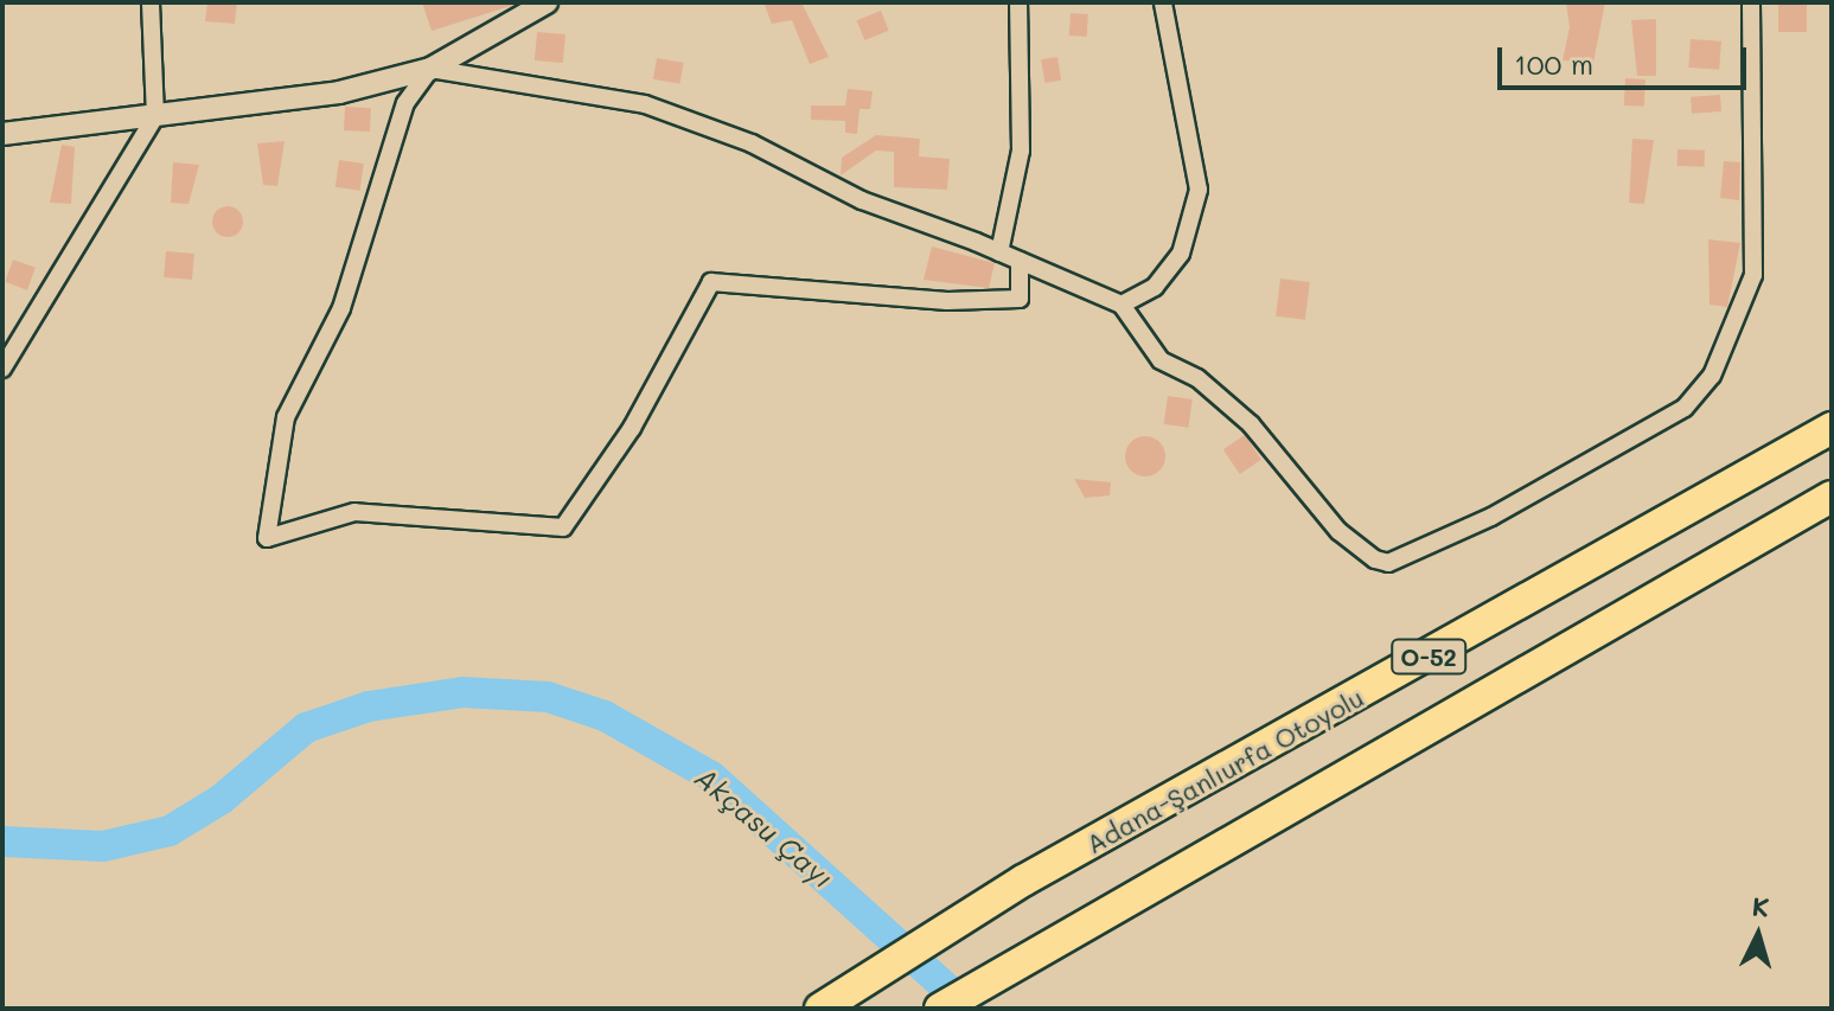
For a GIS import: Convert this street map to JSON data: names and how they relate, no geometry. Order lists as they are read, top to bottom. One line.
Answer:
{"streets":{"highway":["O-52","Adana-Şanlıurfa Otoyolu"]},"water":["Akçasu Çayı"],"scale_bar":"100 m","north":"top"}
